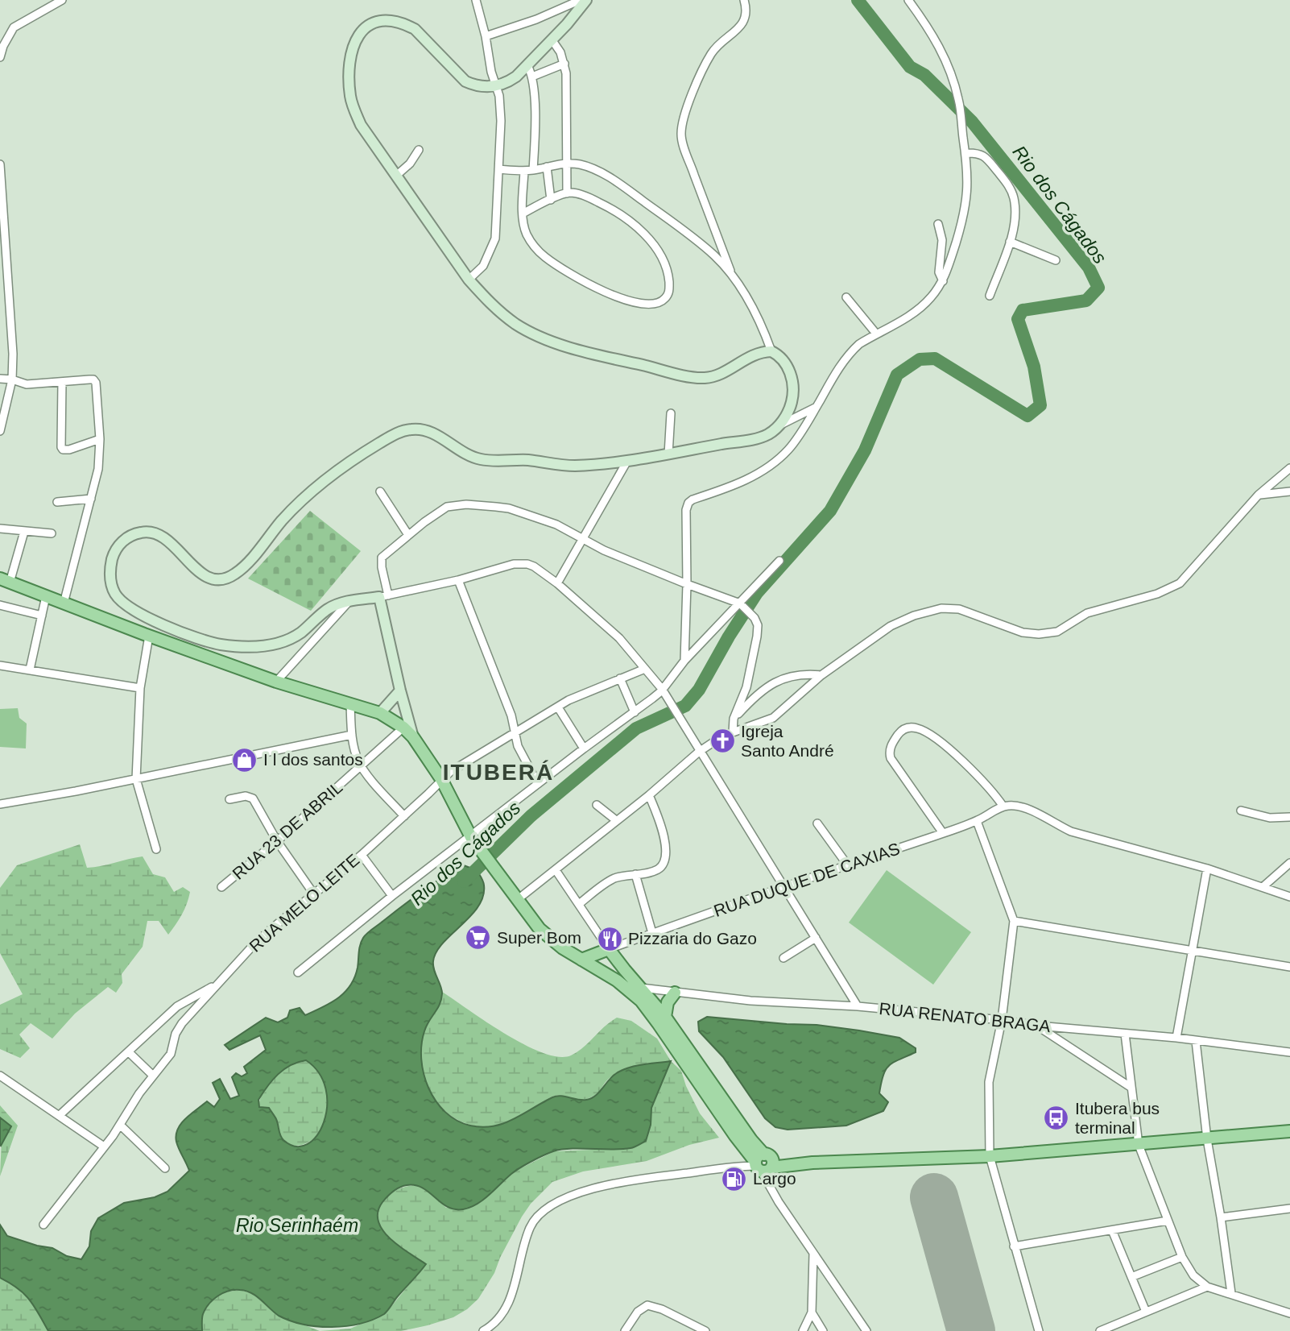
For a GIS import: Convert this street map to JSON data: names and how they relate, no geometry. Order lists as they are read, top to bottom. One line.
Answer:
{"streets":{"street":["RUA 23 DE ABRIL","RUA DUQUE DE CAXIAS","RUA MELO LEITE","RUA RENATO BRAGA"]},"districts":["ITUBERÁ"],"water":["Rio dos Cágados","Rio Serinhaém"],"places":{"church":["Igreja Santo André"],"shop":["I l dos santos"],"supermarket":["Super Bom"],"restaurant":["Pizzaria do Gazo"],"bus stop":["Itubera bus terminal"],"fuel station":["Largo"]}}
